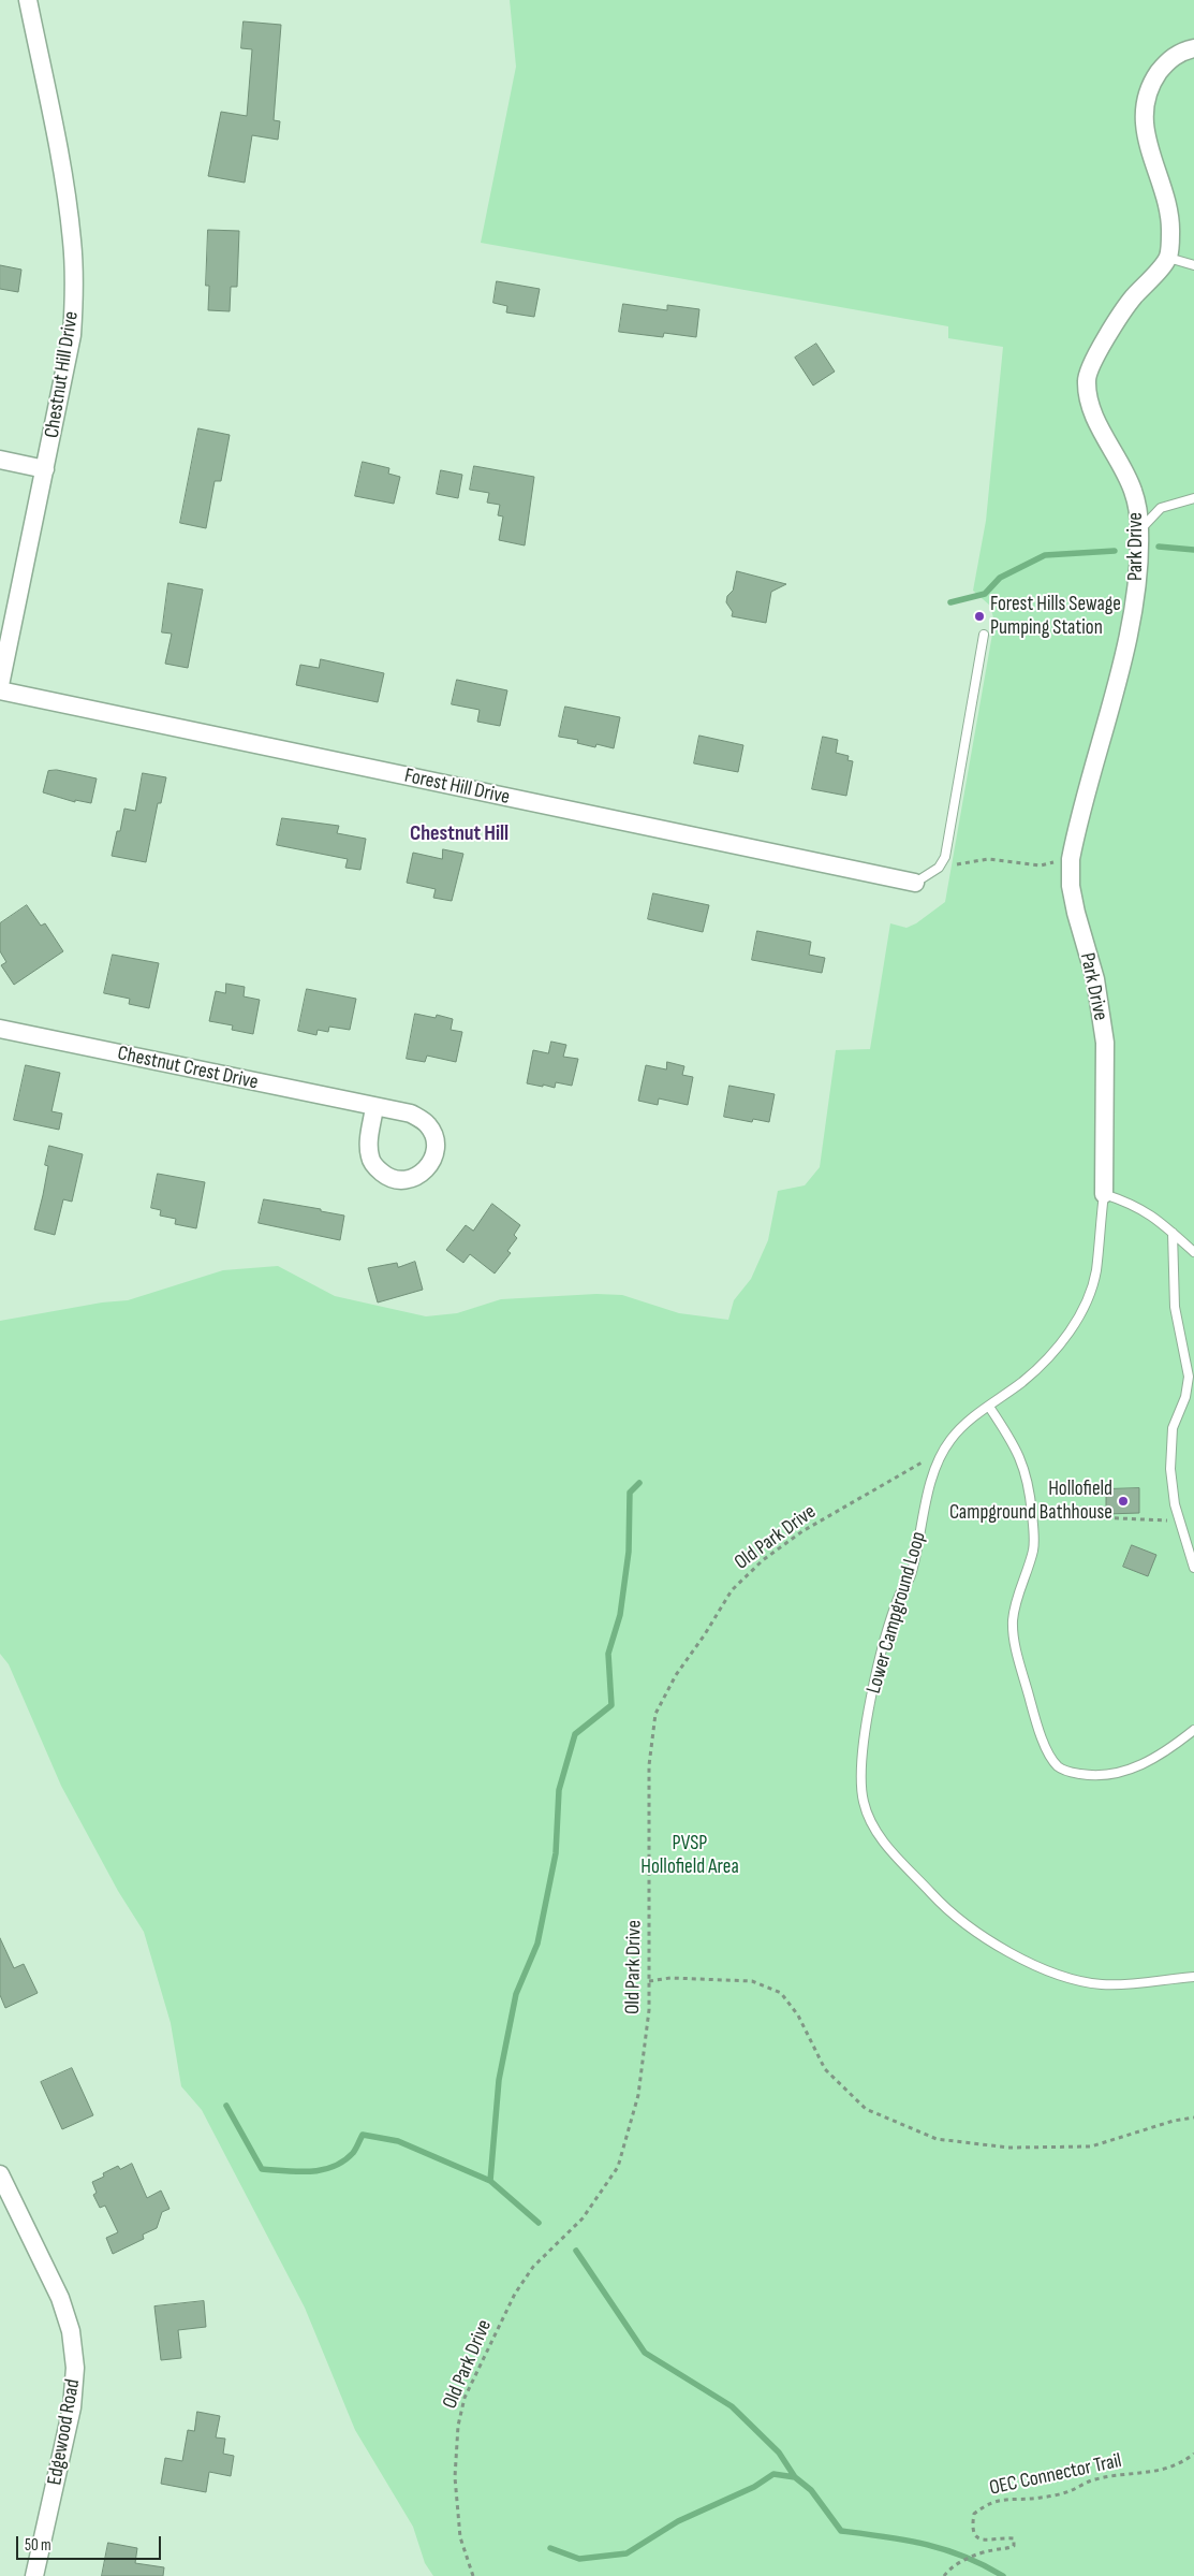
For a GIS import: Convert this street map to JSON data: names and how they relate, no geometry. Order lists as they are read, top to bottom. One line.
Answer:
{"streets":{"street":["Chestnut Hill Drive","Park Drive","Forest Hill Drive","Chestnut Crest Drive","Edgewood Road"],"lane":["Lower Campground Loop"],"path":["Old Park Drive","OEC Connector Trail"]},"crossings":[["Park Drive","Lower Campground Loop"],["Old Park Drive","Lower Campground Loop"]],"districts":["Chestnut Hill"],"parks":["PVSP Hollofield Area"],"places":["Forest Hills Sewage Pumping Station","Hollofield Campground Bathhouse"],"scale_bar":"50 m"}
